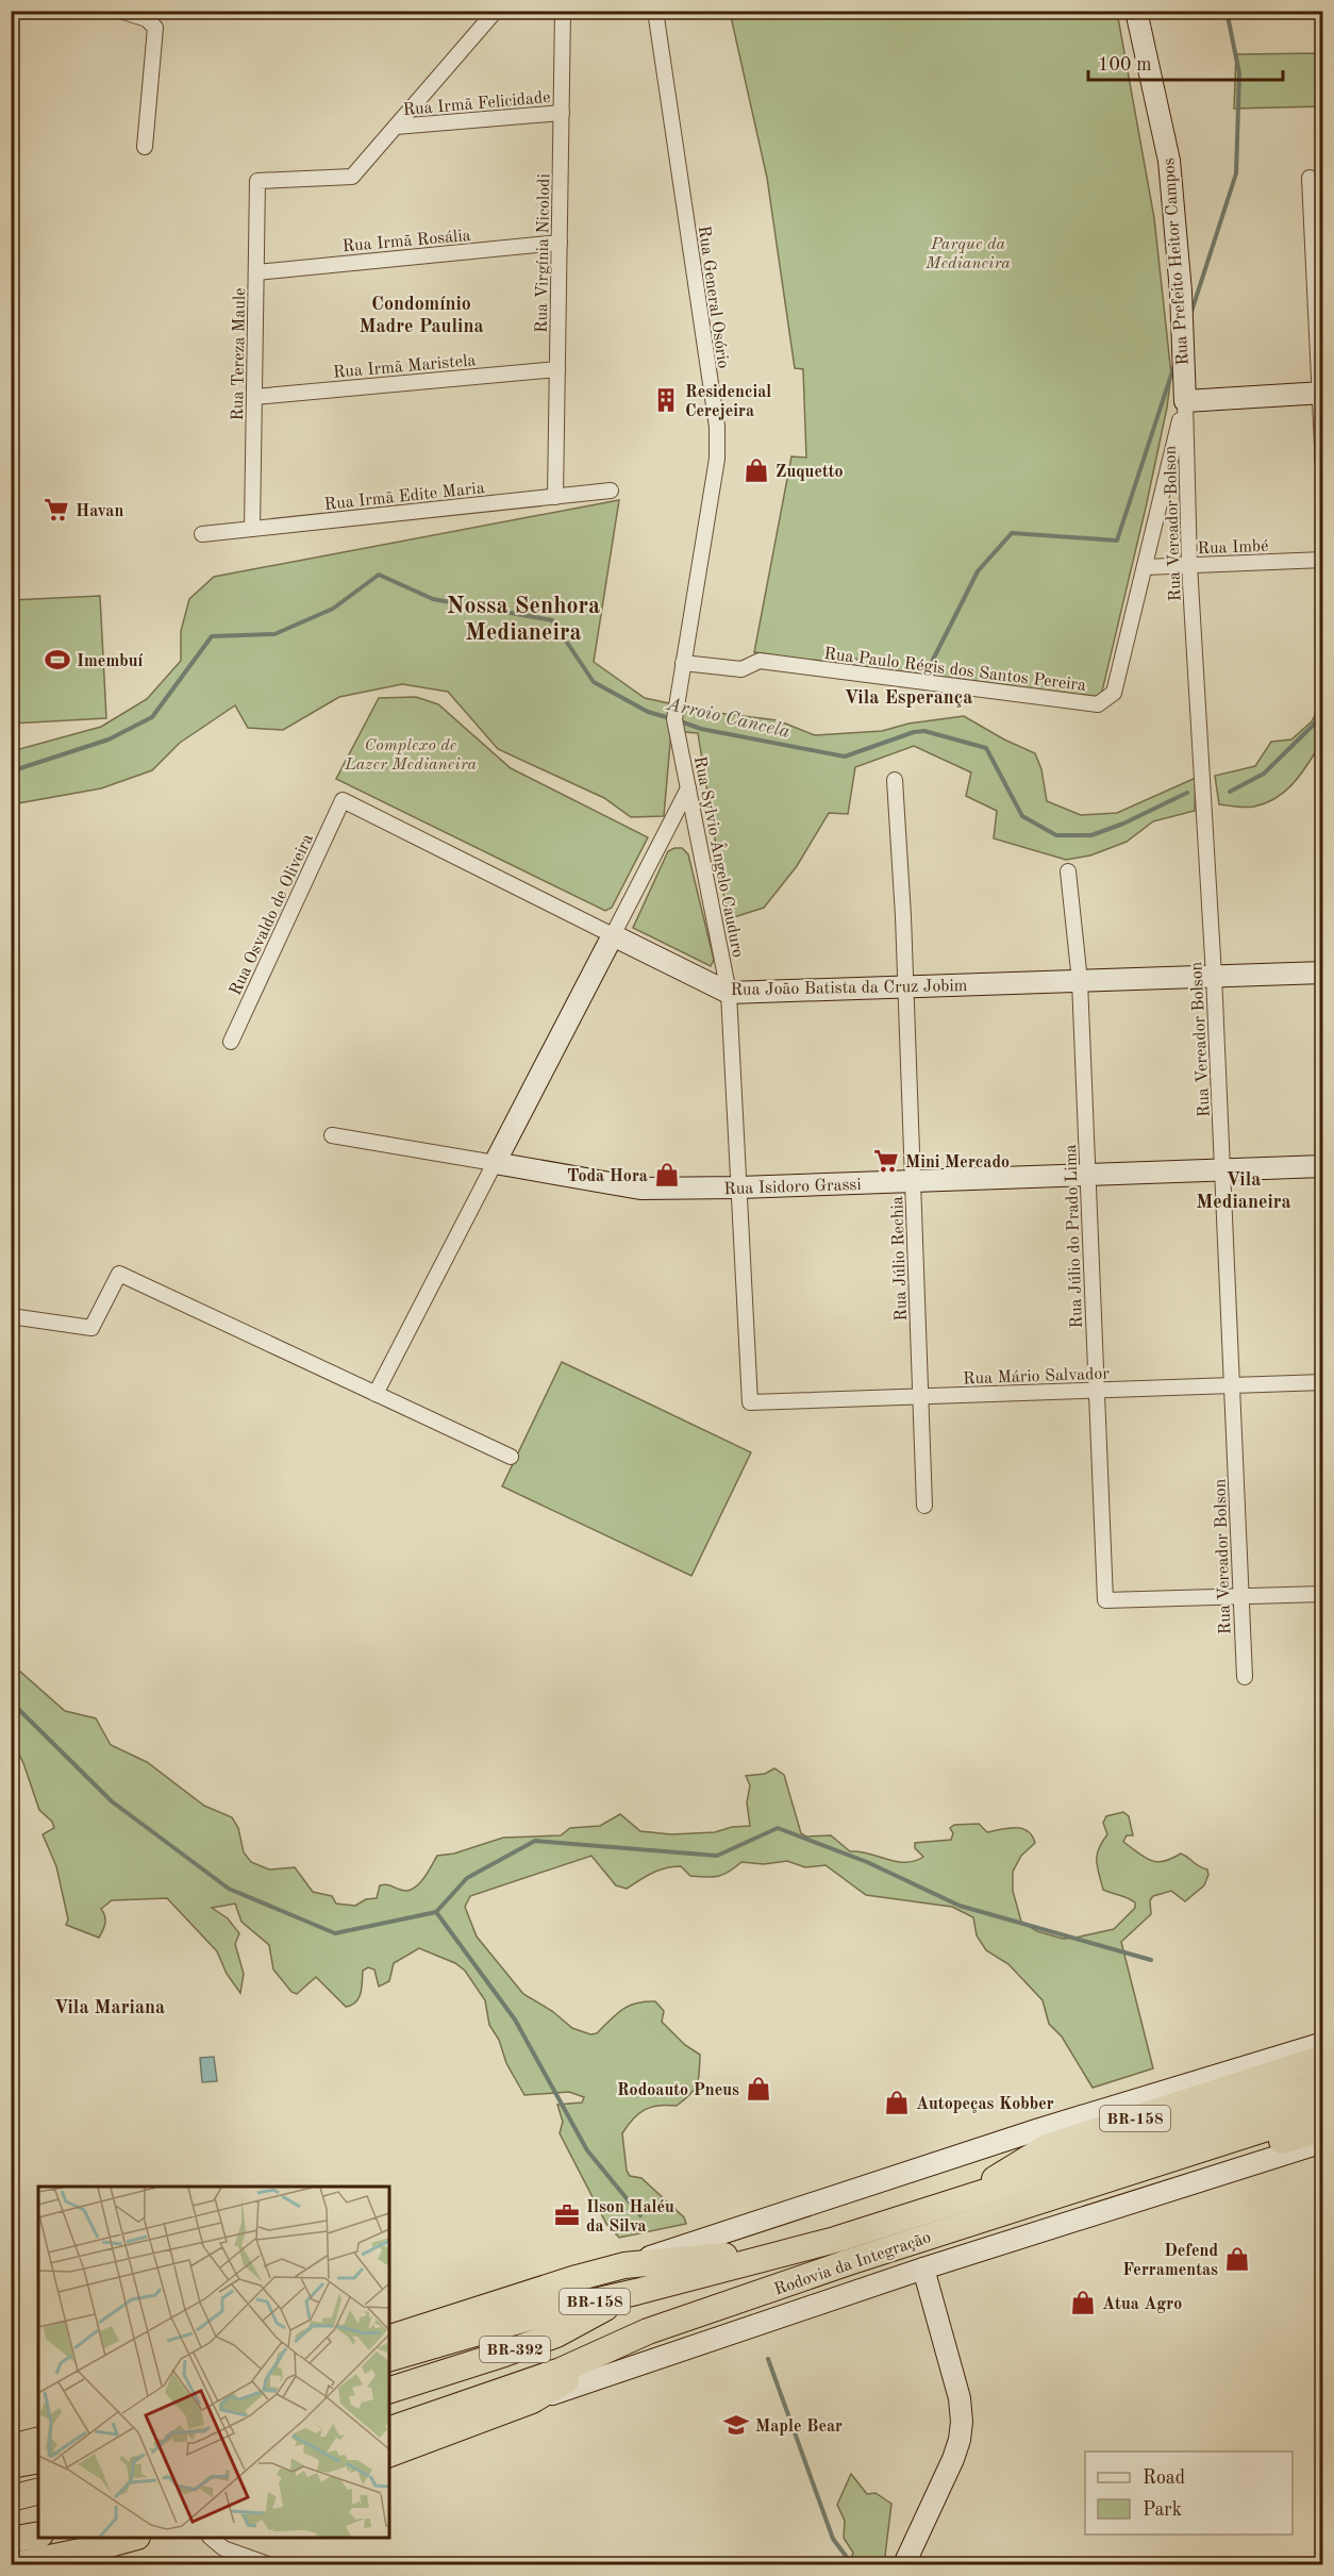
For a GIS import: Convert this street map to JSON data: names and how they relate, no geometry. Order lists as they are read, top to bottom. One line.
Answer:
{"streets":{"highway":["BR-158","Rodovia da Integração","BR-392"],"street":["Rua Irmã Felicidade","Rua Irmã Rosália","Rua Virgínia Nicolodi","Rua Prefeito Heitor Campos","Rua General Osório","Rua Tereza Maule","Rua Irmã Maristela","Rua Irmã Edite Maria","Rua Vereador Bolson","Rua Imbé","Rua Paulo Régis dos Santos Pereira","Rua Sylvio Ângelo Cauduro","Rua Osvaldo de Oliveira","Rua João Batista da Cruz Jobim","Rua Isidoro Grassi","Rua Júlio do Prado Lima","Rua Júlio Rechia","Rua Mário Salvador"]},"crossings":[["Rua Irmã Felicidade","Rua Virgínia Nicolodi"],["Rua Irmã Felicidade","Rua Tereza Maule"],["Rua Irmã Rosália","Rua Virgínia Nicolodi"],["Rua Irmã Rosália","Rua Tereza Maule"],["Rua Virgínia Nicolodi","Rua Irmã Maristela"],["Rua Virgínia Nicolodi","Rua Irmã Edite Maria"],["Rua Prefeito Heitor Campos","Rua Vereador Bolson"],["Rua Prefeito Heitor Campos","Rua Paulo Régis dos Santos Pereira"],["Rua General Osório","Rua Paulo Régis dos Santos Pereira"],["Rua General Osório","Rua Sylvio Ângelo Cauduro"],["Rua Tereza Maule","Rua Irmã Maristela"],["Rua Tereza Maule","Rua Irmã Edite Maria"],["Rua Vereador Bolson","Rua Imbé"],["Rua Vereador Bolson","Rua Paulo Régis dos Santos Pereira"],["Rua Vereador Bolson","Rua João Batista da Cruz Jobim"],["Rua Vereador Bolson","Rua Isidoro Grassi"],["Rua Vereador Bolson","Rua Júlio do Prado Lima"],["Rua Vereador Bolson","Rua Mário Salvador"],["Rua Imbé","Rua Paulo Régis dos Santos Pereira"],["Rua Paulo Régis dos Santos Pereira","Rua Sylvio Ângelo Cauduro"],["Rua Sylvio Ângelo Cauduro","Rua João Batista da Cruz Jobim"],["Rua Sylvio Ângelo Cauduro","Rua Isidoro Grassi"],["Rua Sylvio Ângelo Cauduro","Rua Mário Salvador"],["Rua Osvaldo de Oliveira","Rua João Batista da Cruz Jobim"],["Rua João Batista da Cruz Jobim","Rua Júlio do Prado Lima"],["Rua João Batista da Cruz Jobim","Rua Júlio Rechia"],["Rua Isidoro Grassi","Rua Júlio do Prado Lima"],["Rua Isidoro Grassi","Rua Júlio Rechia"],["Rua Júlio do Prado Lima","Rua Mário Salvador"],["Rua Júlio Rechia","Rua Mário Salvador"],["BR-158","Rodovia da Integração"],["Rodovia da Integração","BR-392"]],"districts":["Condomínio Madre Paulina","Nossa Senhora Medianeira","Vila Esperança","Vila Medianeira","Vila Mariana"],"water":["Arroio Cancela"],"parks":["Parque da Medianeira","Complexo de Lazer Medianeira"],"places":{"building":["Residencial Cerejeira"],"shop":["Zuquetto","Toda Hora","Rodoauto Pneus","Autopeças Kobber","Defend Ferramentas","Atua Agro"],"supermarket":["Havan","Mini Mercado"],"sports":["Imembuí"],"office":["Ilson Haléu da Silva"],"school or university":["Maple Bear"]},"legend":["Road","Park"],"scale_bar":"100 m"}
